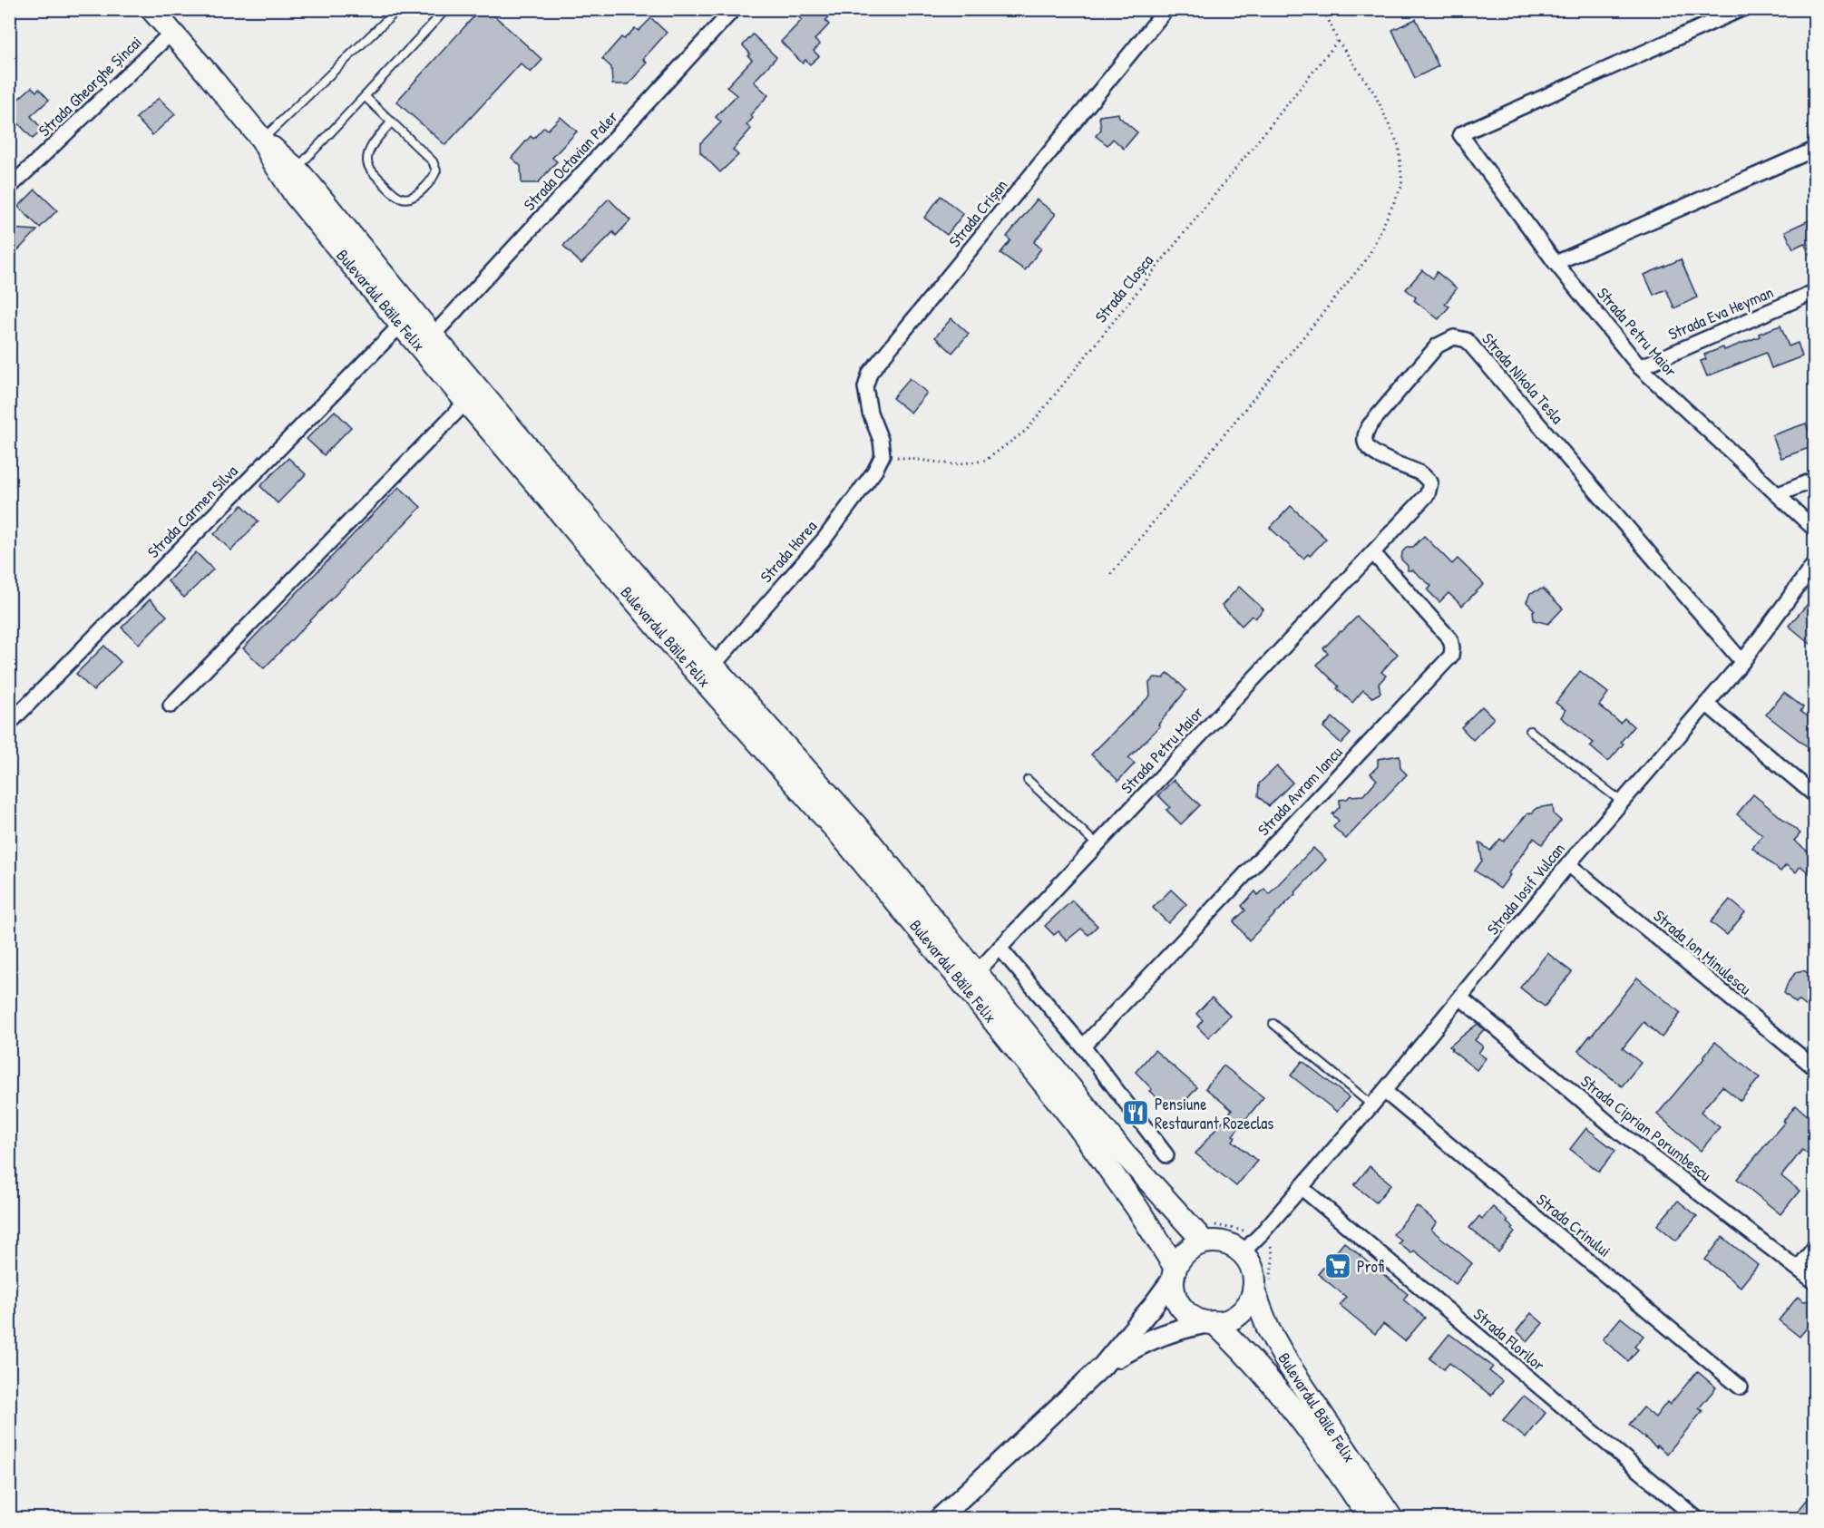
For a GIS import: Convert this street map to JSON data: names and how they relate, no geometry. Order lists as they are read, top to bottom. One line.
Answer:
{"streets":{"main road":["Bulevardul Băile Felix"],"street":["Strada Gheorghe Șincai","Strada Octavian Paler","Strada Crișan","Strada Eva Heyman","Strada Petru Maior","Strada Nikola Tesla","Strada Carmen Silva","Strada Horea","Strada Avram Iancu","Strada Iosif Vulcan","Strada Ion Minulescu","Strada Ciprian Porumbescu","Strada Crinului","Strada Florilor"],"path":["Strada Cloșca"]},"crossings":[["Strada Gheorghe Șincai","Bulevardul Băile Felix"],["Strada Octavian Paler","Bulevardul Băile Felix"],["Strada Crișan","Strada Cloșca"],["Strada Crișan","Strada Horea"],["Strada Cloșca","Strada Horea"],["Bulevardul Băile Felix","Strada Petru Maior"],["Bulevardul Băile Felix","Strada Carmen Silva"],["Bulevardul Băile Felix","Strada Horea"],["Bulevardul Băile Felix","Strada Iosif Vulcan"],["Strada Eva Heyman","Strada Petru Maior"],["Strada Petru Maior","Strada Nikola Tesla"],["Strada Petru Maior","Strada Avram Iancu"],["Strada Nikola Tesla","Strada Avram Iancu"],["Strada Nikola Tesla","Strada Iosif Vulcan"],["Strada Iosif Vulcan","Strada Ion Minulescu"],["Strada Iosif Vulcan","Strada Ciprian Porumbescu"],["Strada Iosif Vulcan","Strada Crinului"],["Strada Iosif Vulcan","Strada Florilor"]],"places":{"restaurant":["Pensiune Restaurant Rozeclas"],"supermarket":["Profi"]}}
